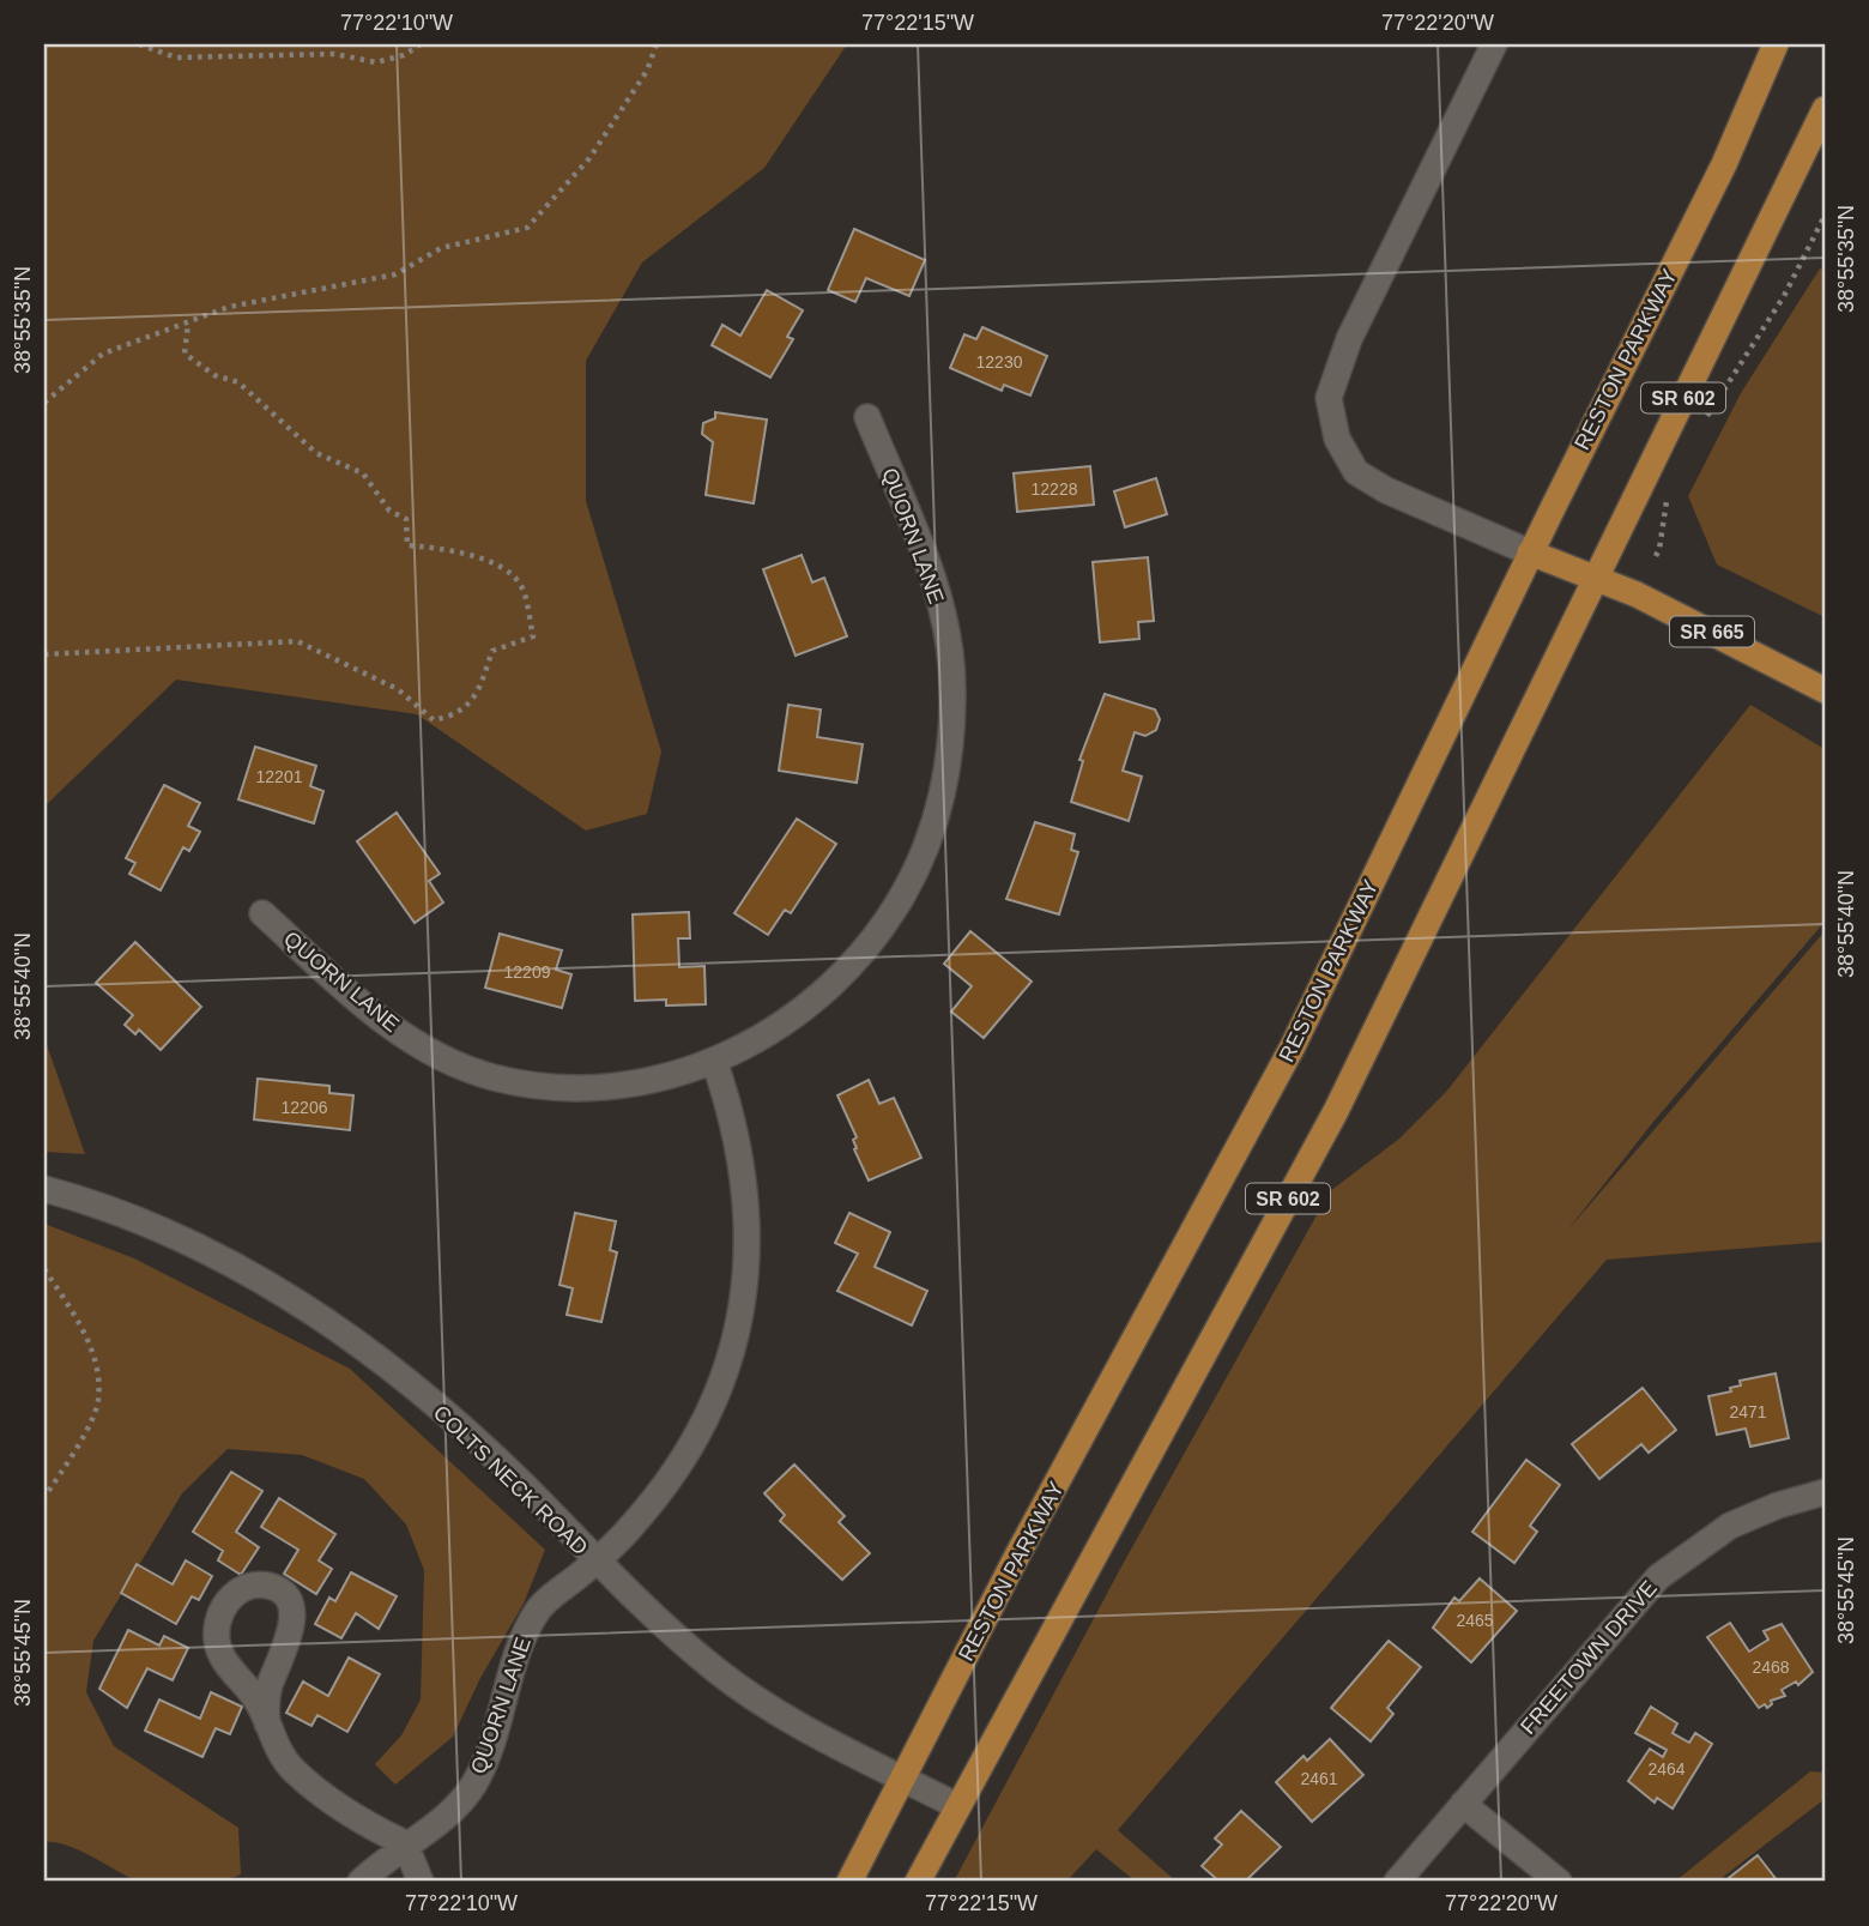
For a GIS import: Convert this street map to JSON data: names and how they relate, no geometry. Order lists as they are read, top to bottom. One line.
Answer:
{"streets":{"main road":["RESTON PARKWAY","SR 602","SR 665"],"street":["QUORN LANE","COLTS NECK ROAD","FREETOWN DRIVE"]},"crossings":[["RESTON PARKWAY","SR 665"],["RESTON PARKWAY","COLTS NECK ROAD"],["SR 602","SR 665"],["SR 602","COLTS NECK ROAD"],["QUORN LANE","COLTS NECK ROAD"]],"house_numbers":["12230","12228","12201","12209","12206","2471","2465","2468","2464","2461"],"coordinates":["77°22'10\"W","77°22'15\"W","77°22'20\"W","38°55'35\"N","38°55'40\"N","38°55'45\"N"]}
